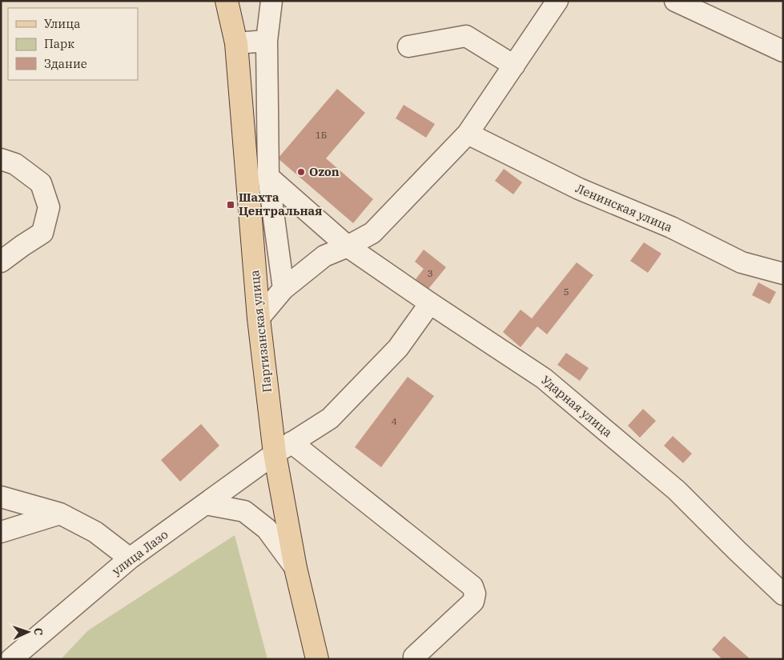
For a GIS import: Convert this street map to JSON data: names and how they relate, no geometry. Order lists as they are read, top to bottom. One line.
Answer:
{"streets":{"main road":["Партизанская улица"],"street":["Ленинская улица","Ударная улица","улица Лазо"]},"crossings":[["Партизанская улица","улица Лазо"],["Ударная улица","улица Лазо"]],"places":{"other":["Ozon"],"transit":["Шахта Центральная"]},"house_numbers":["1Б","3","5","4"],"legend":["Улица","Парк","Здание"],"north":"right"}
